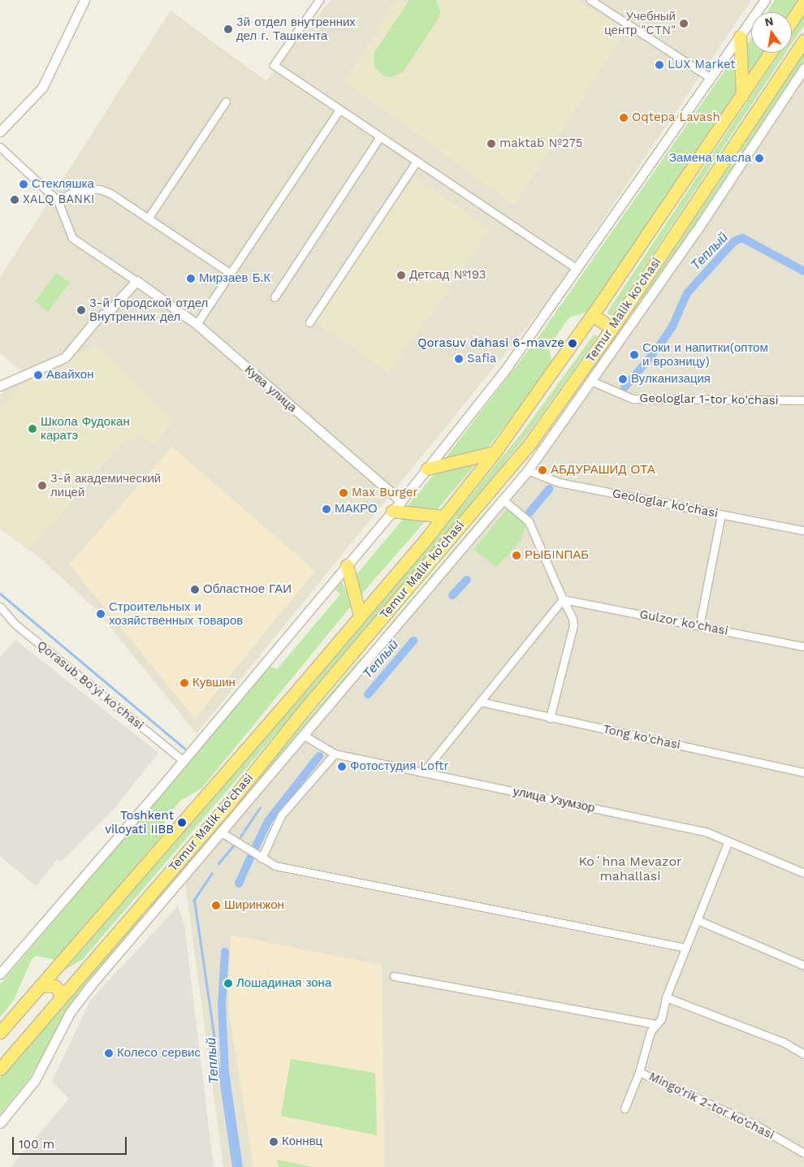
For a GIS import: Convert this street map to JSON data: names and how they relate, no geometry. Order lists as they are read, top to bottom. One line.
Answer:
{"streets":{"highway":["Temur Malik ko'chasi"],"street":["Кува улица","Geologlar 1-tor ko'chasi","Geologlar ko'chasi","Gulzor ko'chasi","Qorasub Bo'yi ko'chasi","Tong ko'chasi","улица Узумзор","Mingo‘rik 2-tor ko‘chasi"]},"districts":["Koʻhna Mevazor mahallasi"],"water":["Теплый"],"places":["Учебный центр \"CTN\"","3й отдел внутренних дел г. Ташкента","LUX Market","Oqtepa Lavash","maktab №275","Замена масла","Стекляшка","XALQ BANKI","Детсад №193","Мирзаев Б.К","3-й Городской отдел Внутренних дел","Qorasuv dahasi 6-mavze","Соки и напитки(оптом и врозницу)","Safia","Авайхон","Вулканизация","Школа Фудокан каратэ","АБДУРАШИД ОТА","3-й академический лицей","Max Burger","МАКРО","РЫБINПАБ","Областное ГАИ","Строительных и хозяйственных товаров","Кувшин","Фотостудия Loftr","Toshkent viloyati IIBB","Ширинжон","Лошадиная зона","Колесо сервис","Коннвц"],"scale_bar":"100 m","north":"top"}
